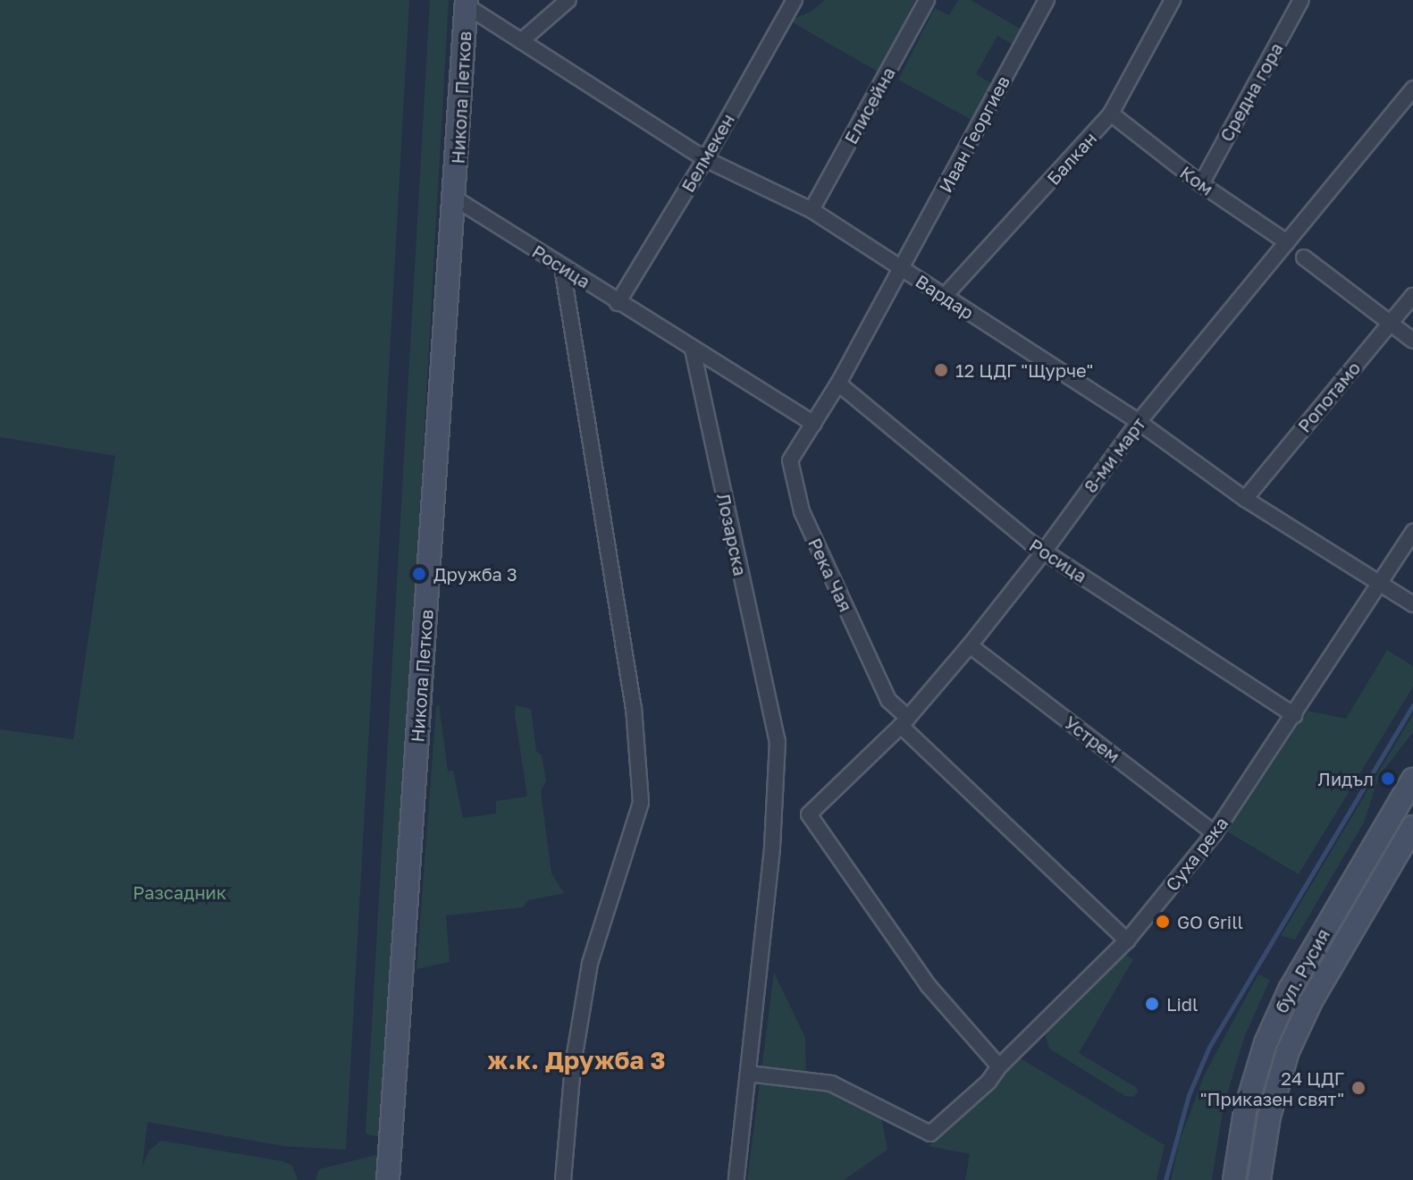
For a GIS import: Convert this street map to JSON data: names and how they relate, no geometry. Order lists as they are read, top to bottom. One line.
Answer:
{"streets":{"street":["Средна гора","Никола Петков","Елисейна","Иван Георгиев","Белмекен","Балкан","Ком","Росица","Вардар","Ропотамо","8-ми март","Лозарска","Река Чая","Устрем","Суха река","бул. Русия"]},"crossings":[["Средна гора","Ком"],["Никола Петков","Росица"],["Никола Петков","Вардар"],["Елисейна","Вардар"],["Иван Георгиев","Вардар"],["Белмекен","Росица"],["Белмекен","Вардар"],["Балкан","Ком"],["Балкан","Вардар"],["Ком","8-ми март"],["Росица","8-ми март"],["Росица","Лозарска"],["Росица","Река Чая"],["Росица","Суха река"],["Вардар","Ропотамо"],["Вардар","8-ми март"],["Вардар","Суха река"],["8-ми март","Река Чая"],["8-ми март","Устрем"],["8-ми март","Суха река"],["Лозарска","Суха река"],["Река Чая","Суха река"],["Устрем","Суха река"]],"districts":["ж.к. Дружба 3"],"parks":["Разсадник"],"places":["12 ЦДГ \"Щурче\"","Дружба 3","Лидъл","GO Grill","Lidl","24 ЦДГ \"Приказен свят\""]}
